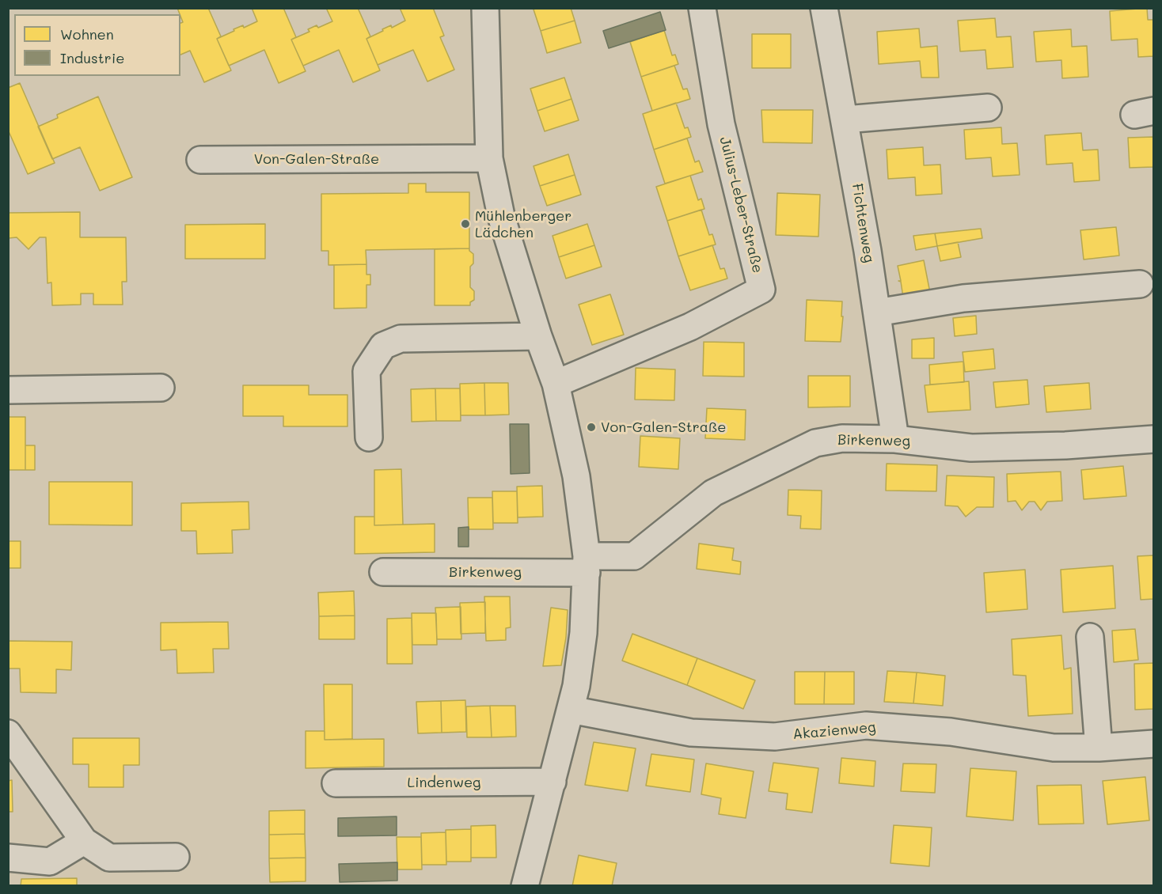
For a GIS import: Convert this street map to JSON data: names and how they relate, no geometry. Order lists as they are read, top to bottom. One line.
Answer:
{"streets":{"street":["Von-Galen-Straße","Julius-Leber-Straße","Fichtenweg","Birkenweg","Akazienweg","Lindenweg"]},"crossings":[["Fichtenweg","Birkenweg"]],"places":["Mühlenberger Lädchen","Von-Galen-Straße"],"legend":["Wohnen","Industrie"]}
